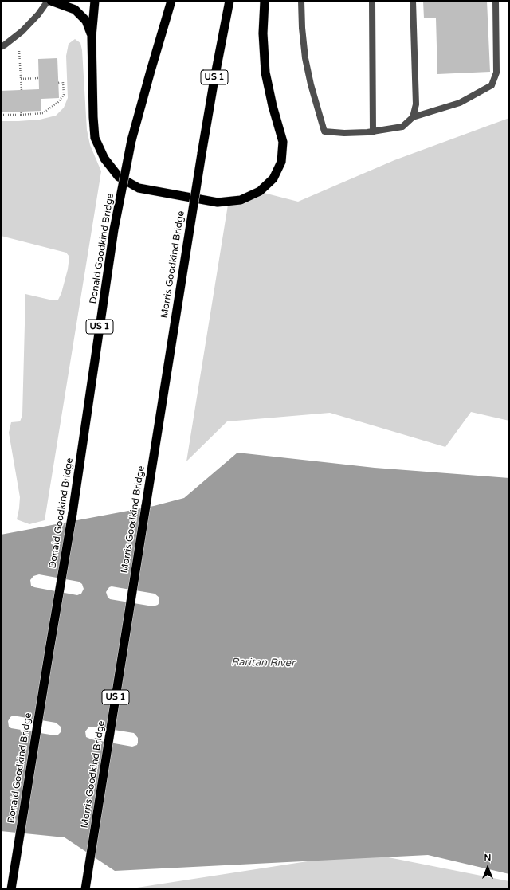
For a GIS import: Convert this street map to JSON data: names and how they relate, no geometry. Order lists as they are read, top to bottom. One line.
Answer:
{"streets":{"highway":["US 1","Donald Goodkind Bridge","Morris Goodkind Bridge"]},"water":["Raritan River"],"north":"top"}
